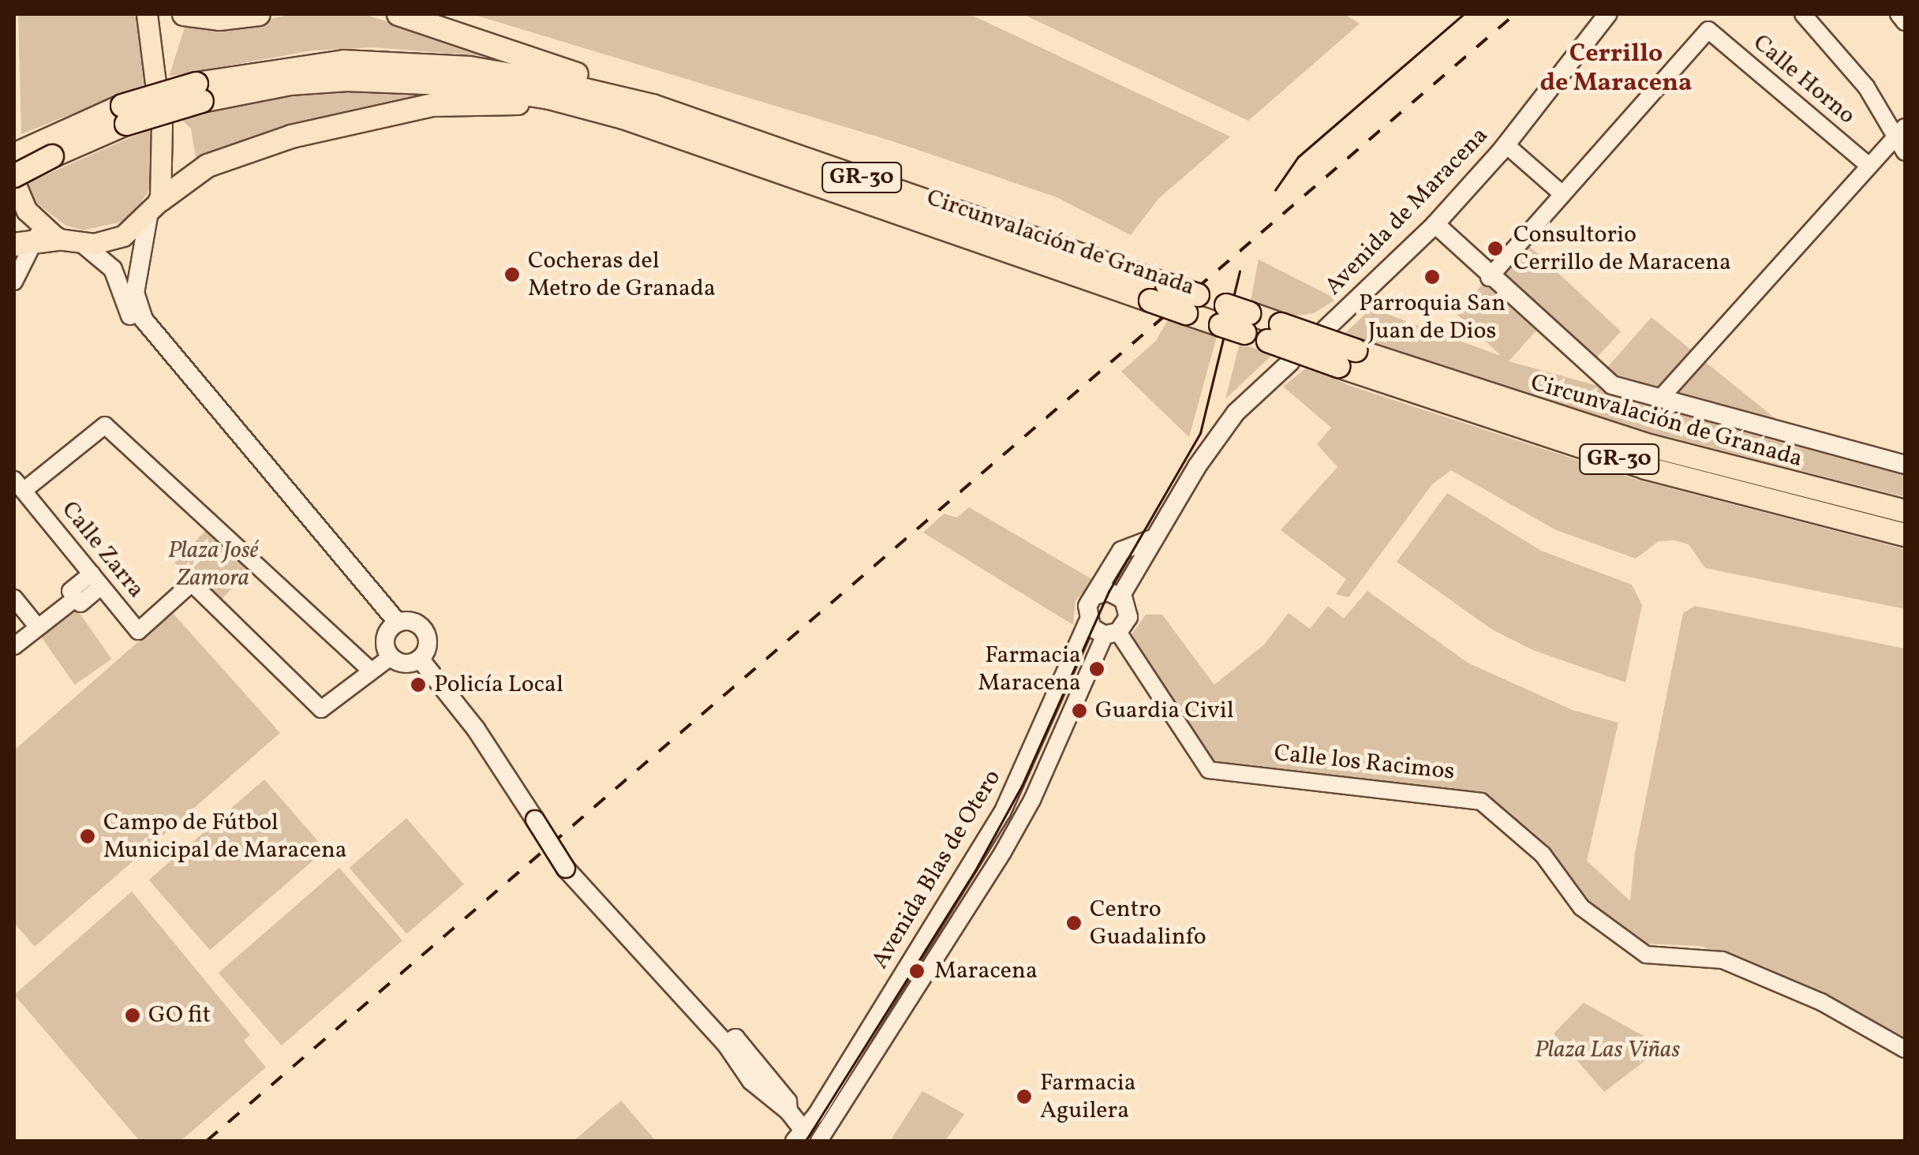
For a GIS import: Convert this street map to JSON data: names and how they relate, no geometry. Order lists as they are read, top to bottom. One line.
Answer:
{"streets":{"highway":["GR-30","Circunvalación de Granada"],"main road":["Avenida de Maracena"],"street":["Calle Horno","Calle Zarra","Calle los Racimos","Avenida Blas de Otero"]},"crossings":[["Calle los Racimos","Avenida Blas de Otero"]],"districts":["Cerrillo de Maracena"],"parks":["Plaza José Zamora","Plaza Las Viñas"],"places":["Consultorio Cerrillo de Maracena","Cocheras del Metro de Granada","Parroquia San Juan de Dios","Farmacia Maracena","Policía Local","Guardia Civil","Campo de Fútbol Municipal de Maracena","Centro Guadalinfo","Maracena","GO fit","Farmacia Aguilera"]}
